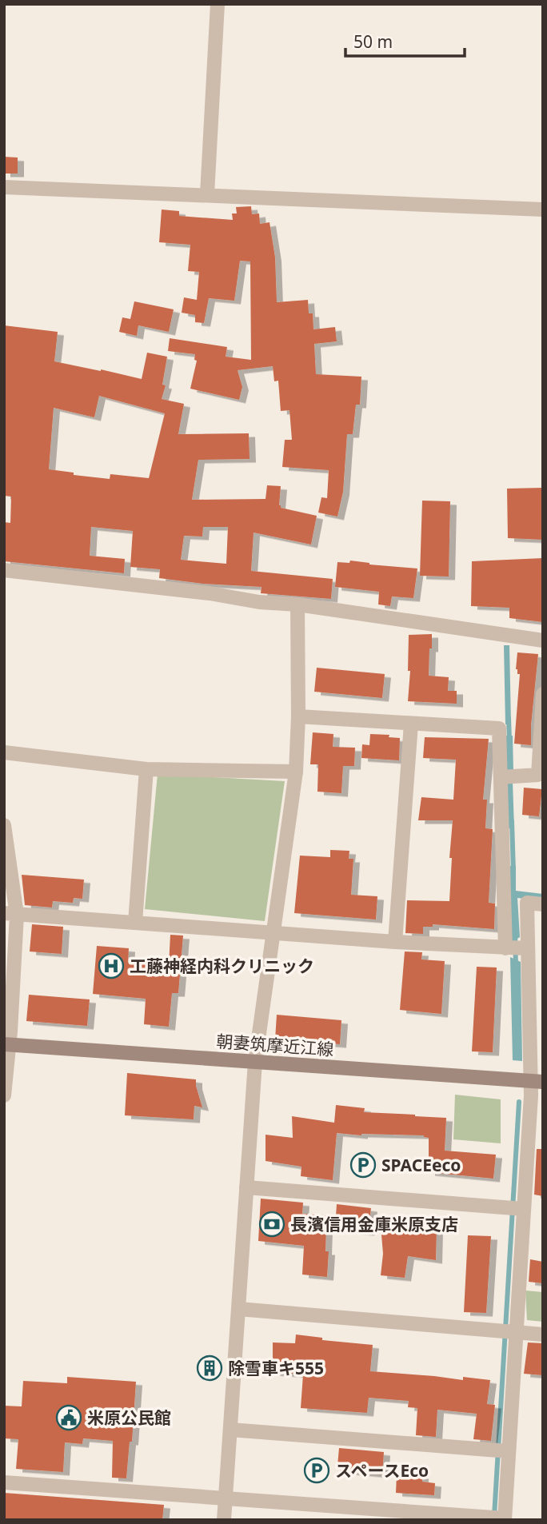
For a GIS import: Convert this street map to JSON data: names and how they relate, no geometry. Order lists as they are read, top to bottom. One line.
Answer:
{"streets":{"main road":["朝妻筑摩近江線"]},"places":{"hospital":["工藤神経内科クリニック"],"parking":["SPACEeco","スペースEco"],"bank":["長濱信用金庫米原支店"],"building":["除雪車キ555"],"public building":["米原公民館"]},"scale_bar":"50 m"}
